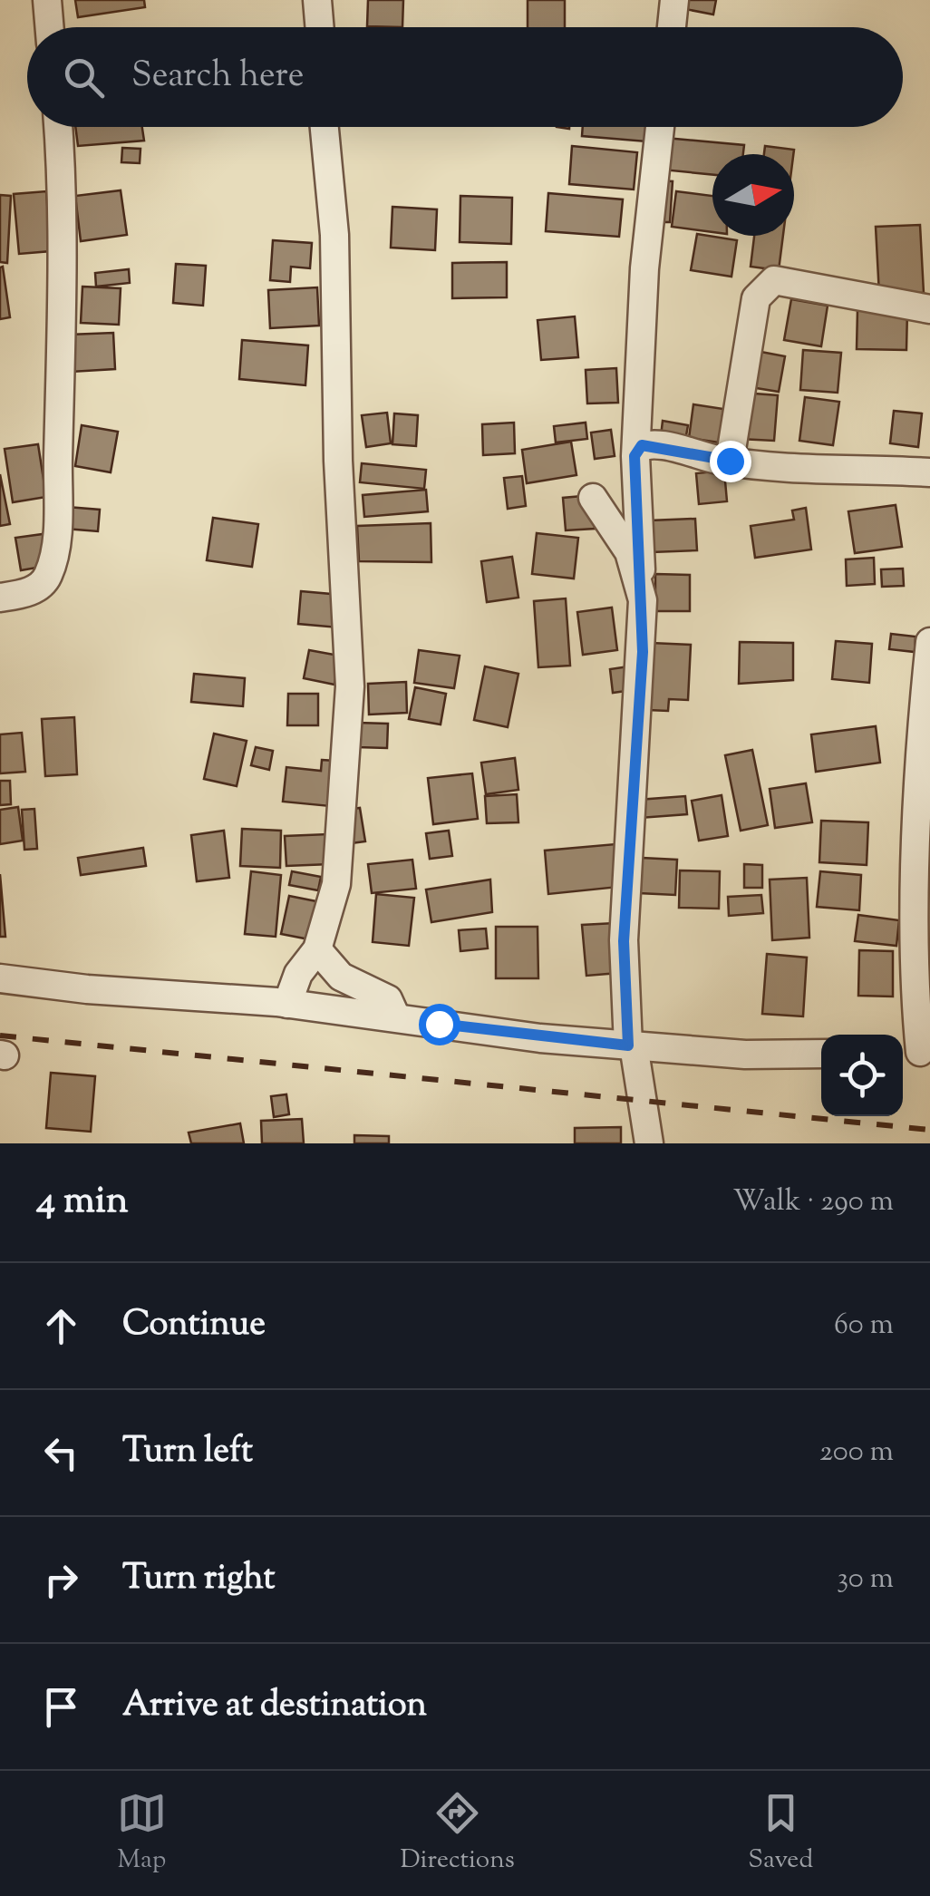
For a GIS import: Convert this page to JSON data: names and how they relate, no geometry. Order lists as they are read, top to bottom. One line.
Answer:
{"north":"right","page":{"search":"Search here","heading":["4 min","Walk · 290 m"],"list":[["Continue","60 m"],["Turn left","200 m"],["Turn right","30 m"],"Arrive at destination"],"nav":["Map","Directions","Saved"]}}
